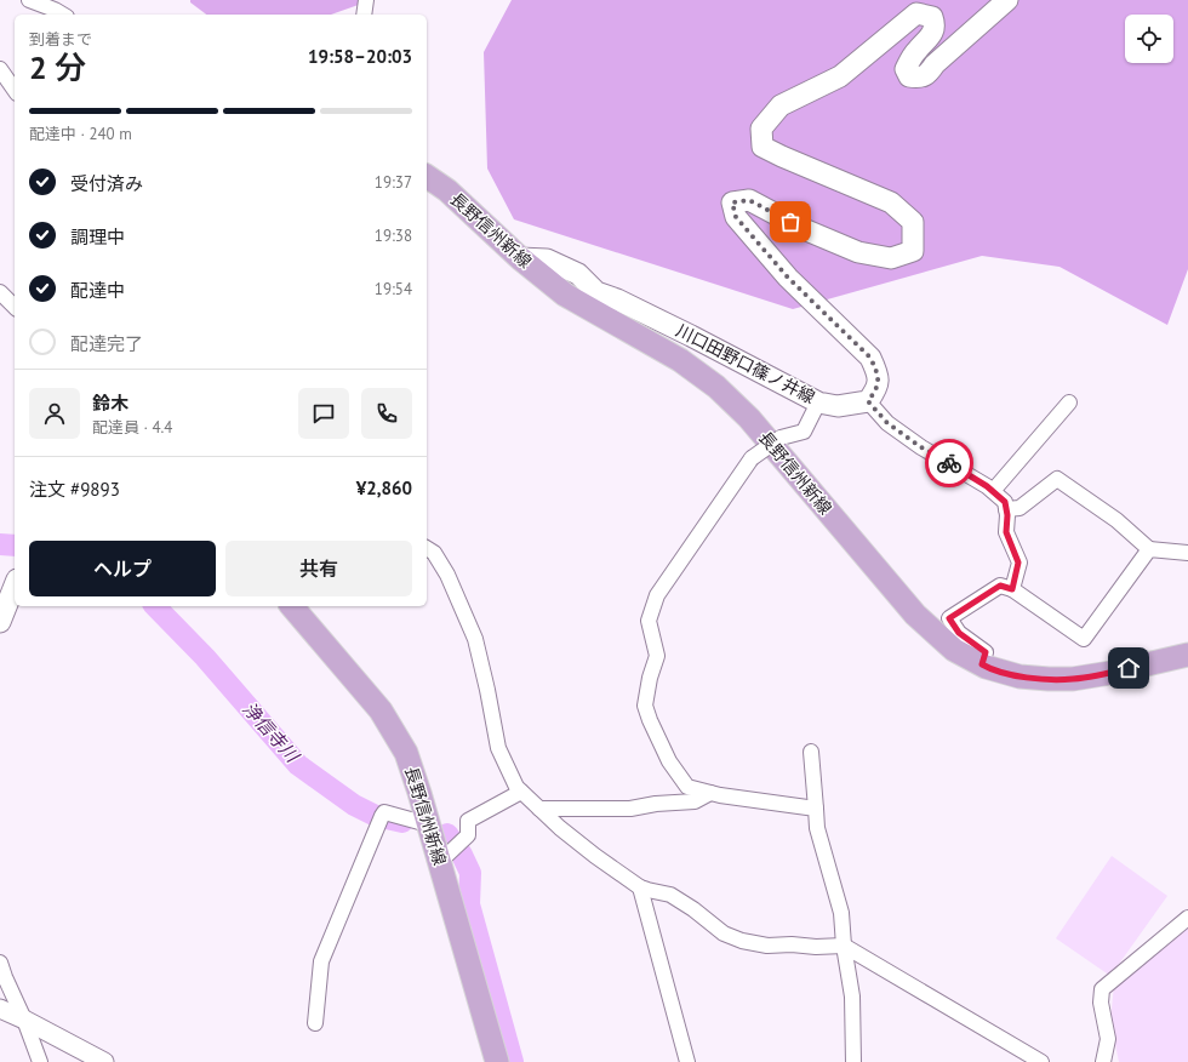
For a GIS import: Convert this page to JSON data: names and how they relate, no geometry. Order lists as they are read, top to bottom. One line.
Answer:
{"streets":{"main road":["長野信州新線","川口田野口篠ノ井線"]},"crossings":[["長野信州新線","川口田野口篠ノ井線"]],"water":["浄信寺川"],"page":{"heading":["2 分","到着まで","19:58–20:03"],"panel":["鈴木","配達員 · 4.4","注文 #9893","¥2,860"],"bar":"配達中 · 240 m","list":[["受付済み","19:37"],["調理中","19:38"],["配達中","19:54"],"配達完了"],"buttons":["ヘルプ","共有"]}}
